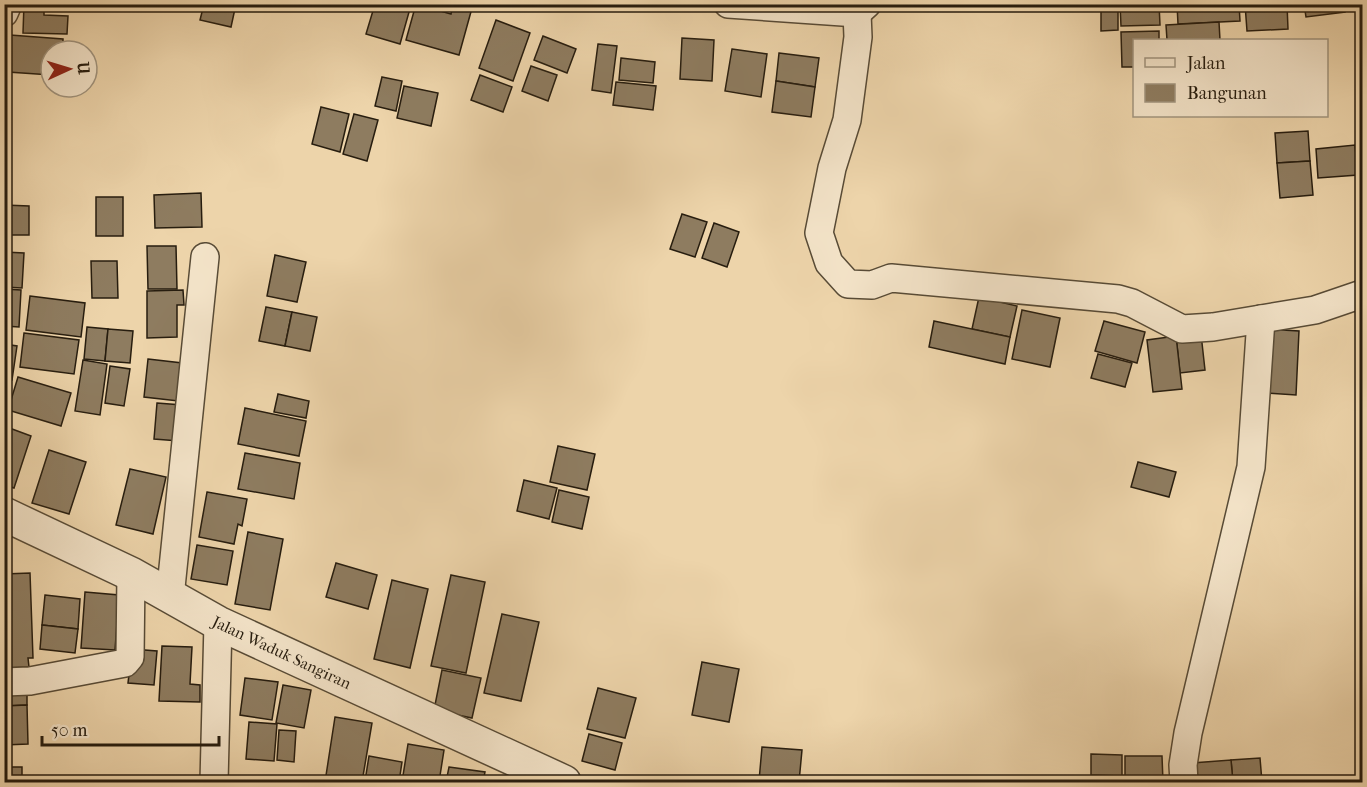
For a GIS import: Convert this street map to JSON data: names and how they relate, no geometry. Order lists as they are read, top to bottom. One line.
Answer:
{"streets":{"street":["Jalan Waduk Sangiran"]},"legend":["Jalan","Bangunan"],"scale_bar":"50 m","north":"right"}
